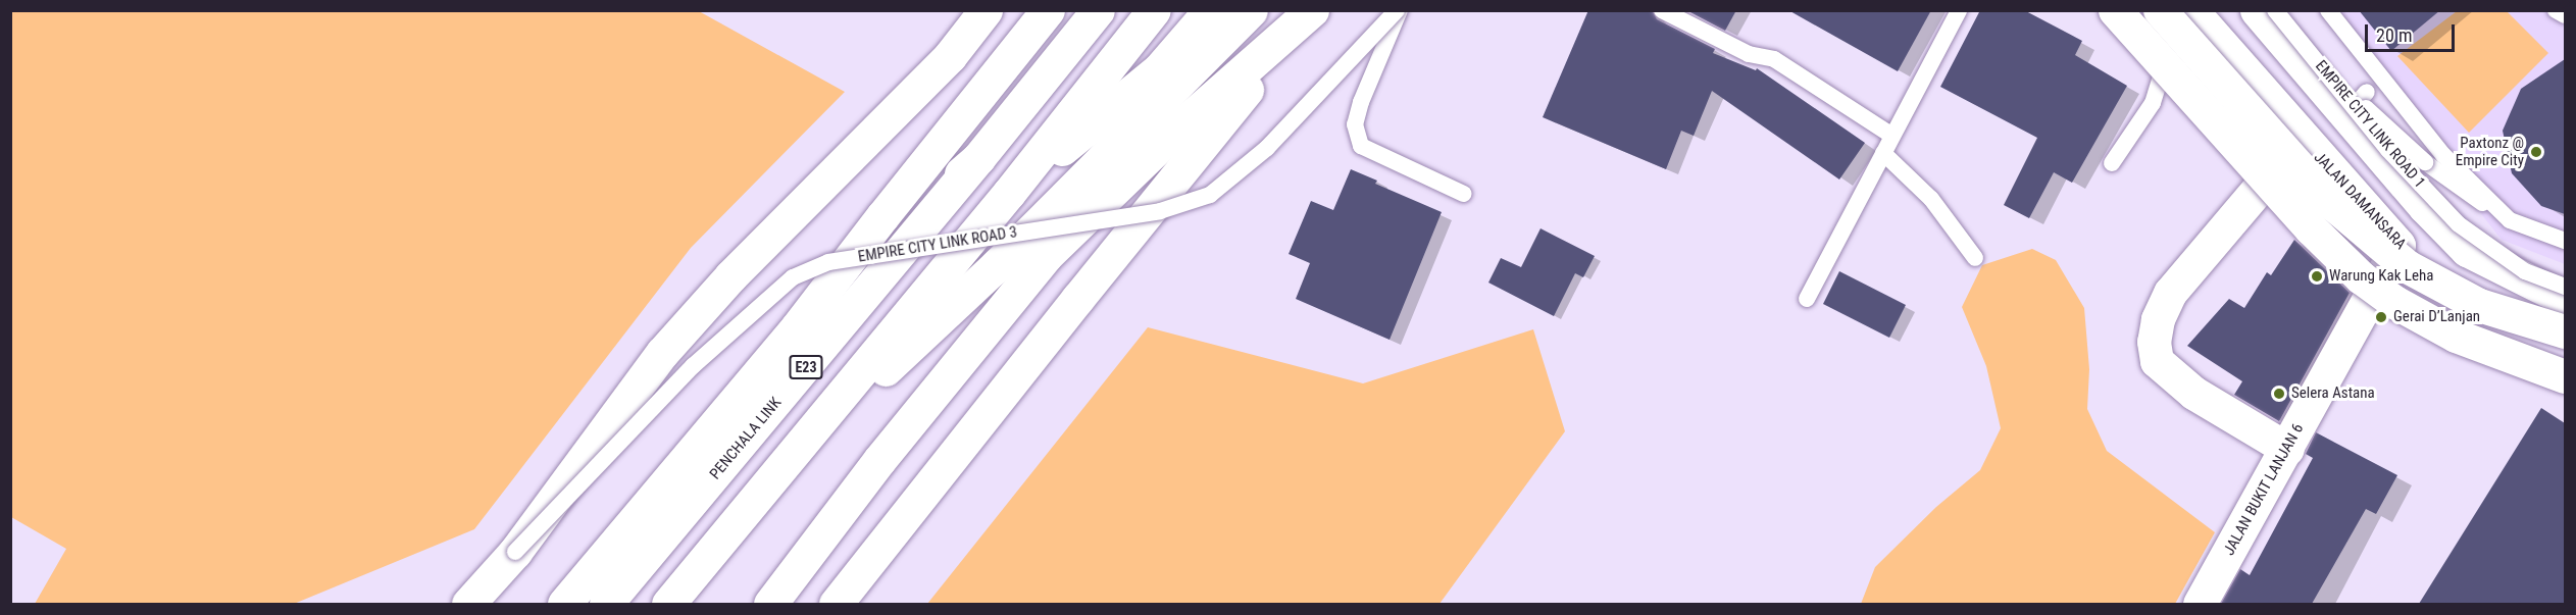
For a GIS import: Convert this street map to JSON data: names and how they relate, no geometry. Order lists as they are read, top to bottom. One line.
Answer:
{"streets":{"main road":["JALAN DAMANSARA","E23","PENCHALA LINK","JALAN BUKIT LANJAN 6"],"lane":["EMPIRE CITY LINK ROAD 1","EMPIRE CITY LINK ROAD 3"]},"crossings":[["JALAN DAMANSARA","JALAN BUKIT LANJAN 6"]],"places":["Paxtonz @ Empire City","Warung Kak Leha","Gerai D’Lanjan","Selera Astana"],"scale_bar":"20 m"}
